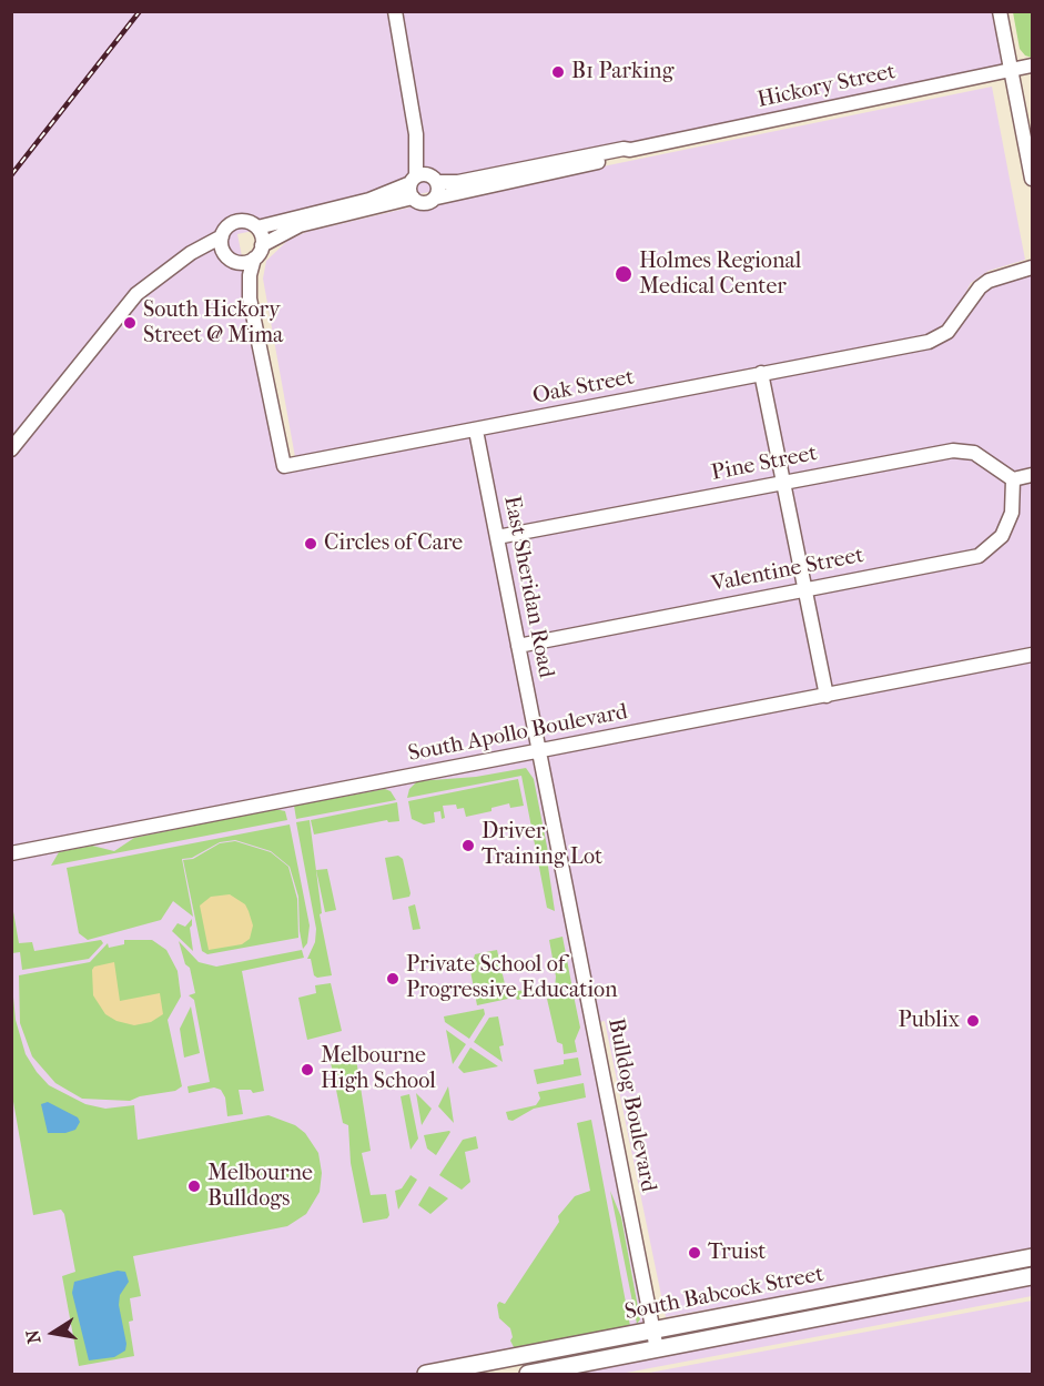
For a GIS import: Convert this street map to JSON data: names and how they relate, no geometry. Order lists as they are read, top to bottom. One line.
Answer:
{"streets":{"main road":["South Babcock Street"],"street":["Hickory Street","Oak Street","Pine Street","Valentine Street","East Sheridan Road","South Apollo Boulevard","Bulldog Boulevard"]},"crossings":[["Oak Street","East Sheridan Road"],["Pine Street","Valentine Street"],["Pine Street","East Sheridan Road"],["Valentine Street","East Sheridan Road"],["East Sheridan Road","South Apollo Boulevard"],["East Sheridan Road","Bulldog Boulevard"],["South Apollo Boulevard","Bulldog Boulevard"],["Bulldog Boulevard","South Babcock Street"]],"places":["B1 Parking","Holmes Regional Medical Center","South Hickory Street @ Mima","Circles of Care","Driver Training Lot","Private School of Progressive Education","Publix","Melbourne High School","Melbourne Bulldogs","Truist"],"north":"left"}
